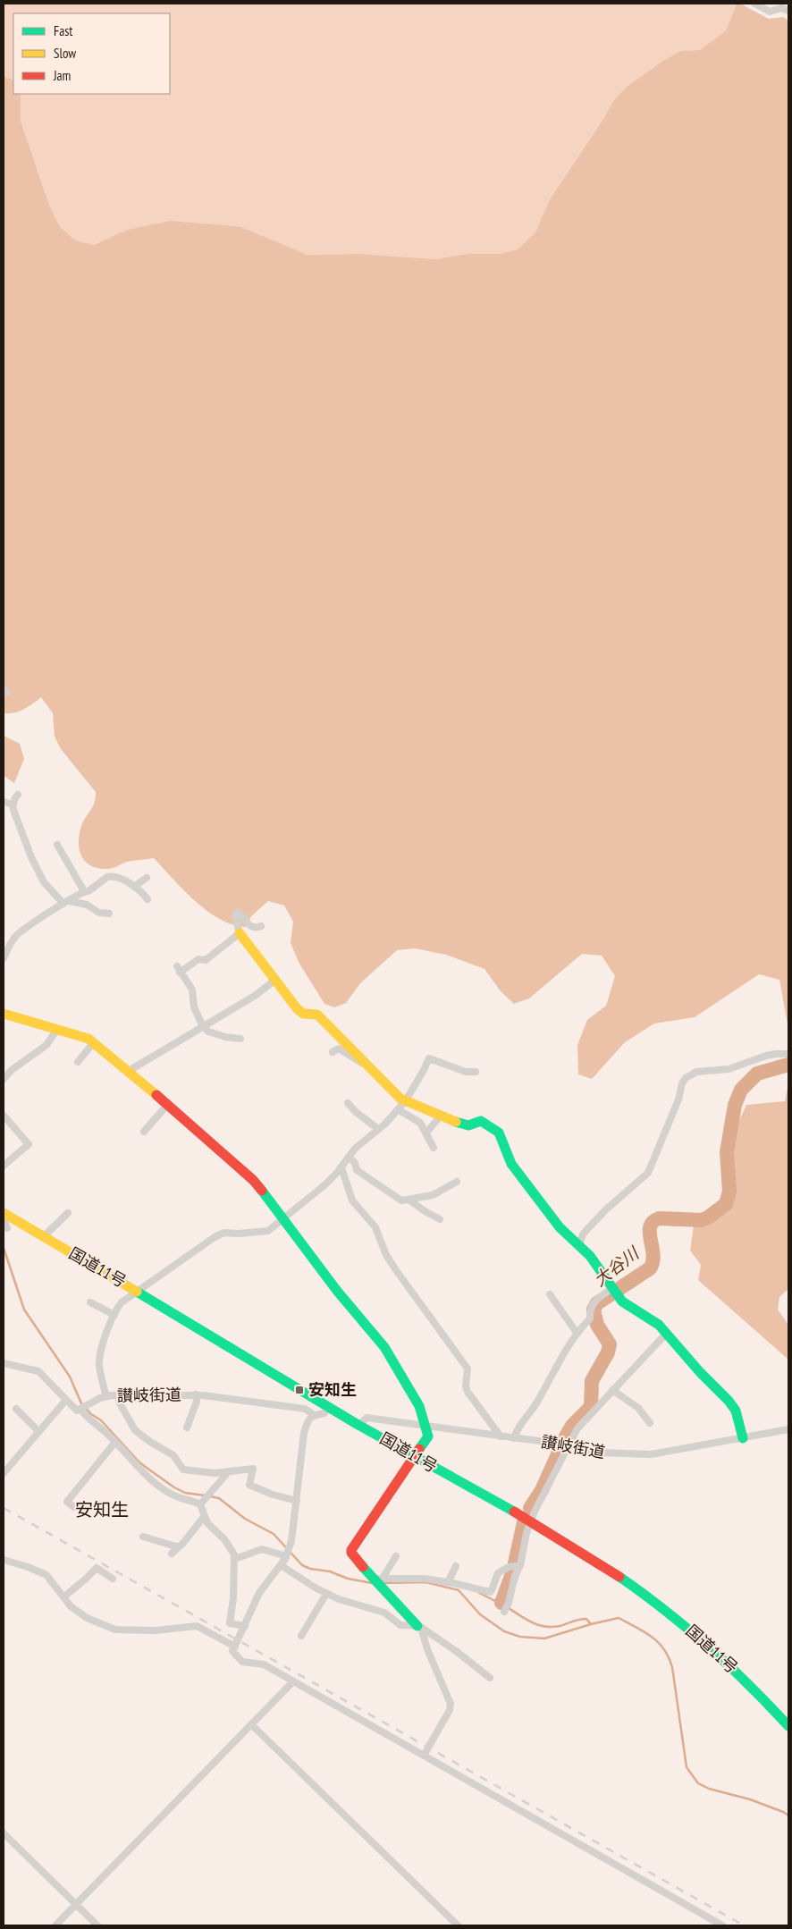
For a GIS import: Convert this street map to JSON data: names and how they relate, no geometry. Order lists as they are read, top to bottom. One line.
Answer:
{"streets":{"main road":["国道11号"],"street":["讃岐街道"]},"crossings":[["国道11号","讃岐街道"]],"districts":["安知生"],"water":["大谷川"],"places":{"transit":["安知生"]},"legend":["Fast","Slow","Jam"]}
